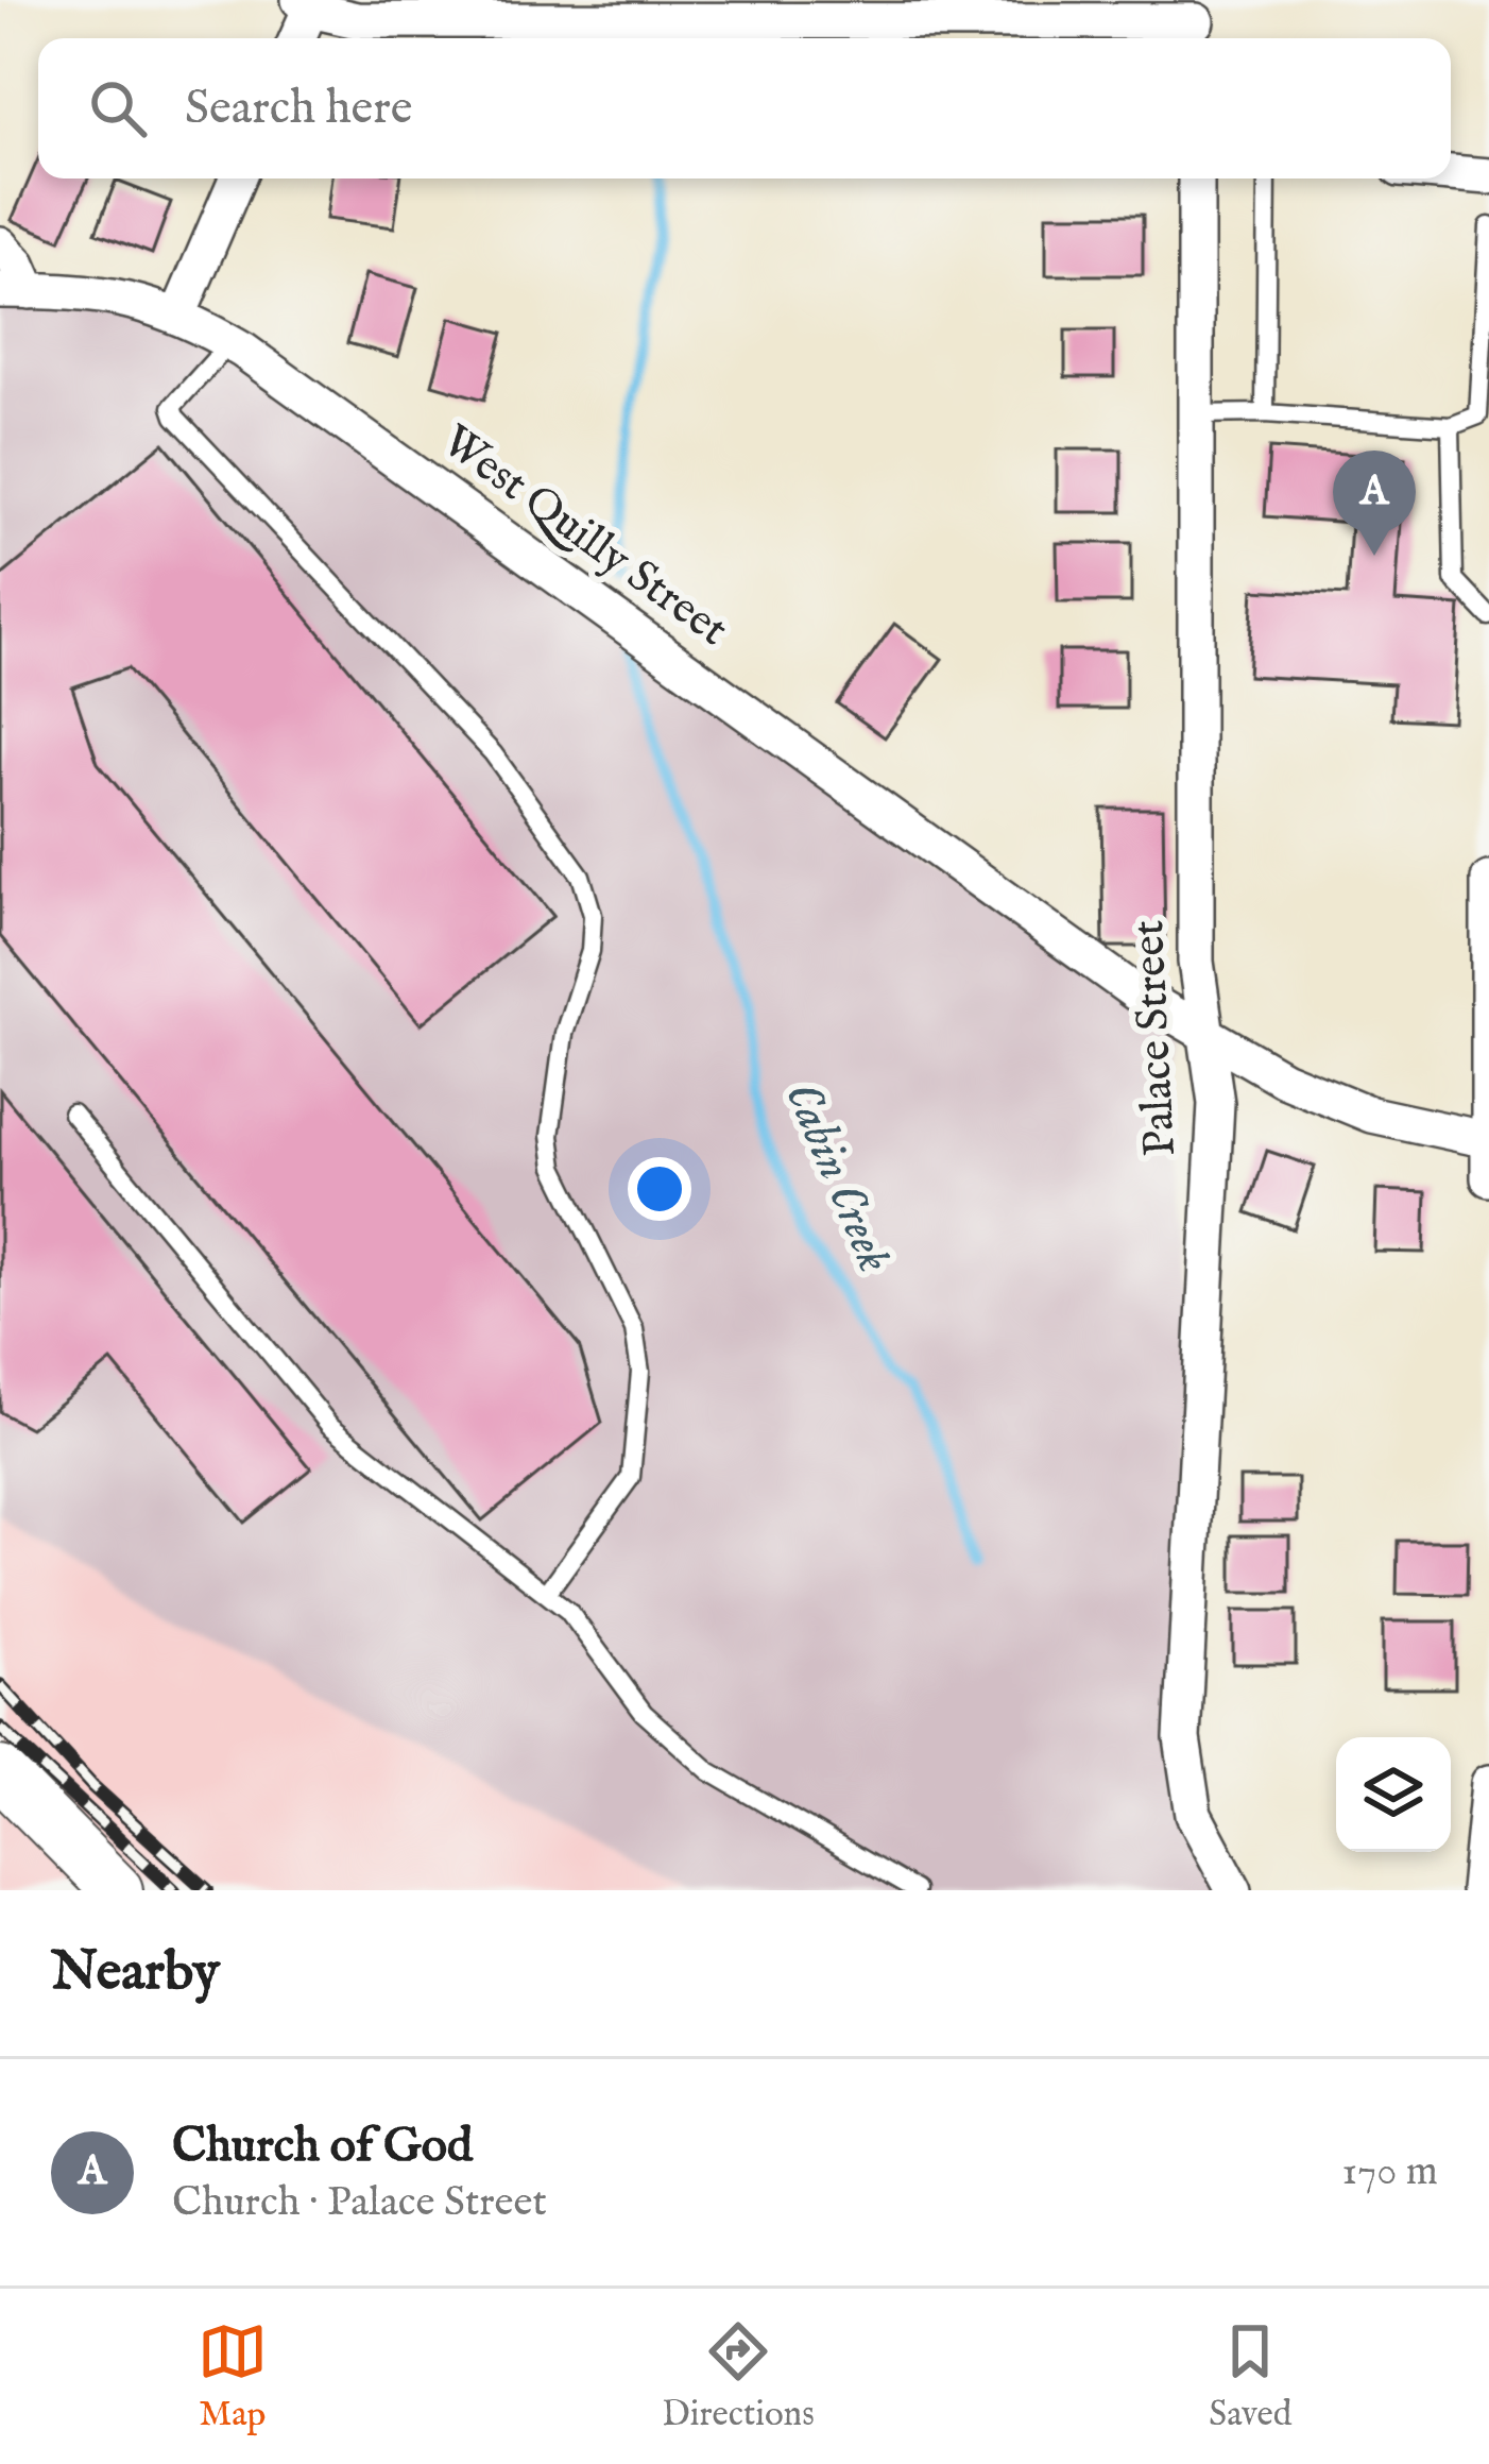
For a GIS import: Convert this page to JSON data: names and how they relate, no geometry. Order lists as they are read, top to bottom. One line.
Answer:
{"streets":{"street":["West Quilly Street","Palace Street"]},"crossings":[["West Quilly Street","Palace Street"]],"water":["Cabin Creek"],"page":{"search":"Search here","pins":"A","heading":"Nearby","list":[{"mark":"A","name":"Church of God","note":"Church · Palace Street","value":"170 m"}],"nav":["Map","Directions","Saved"]}}
